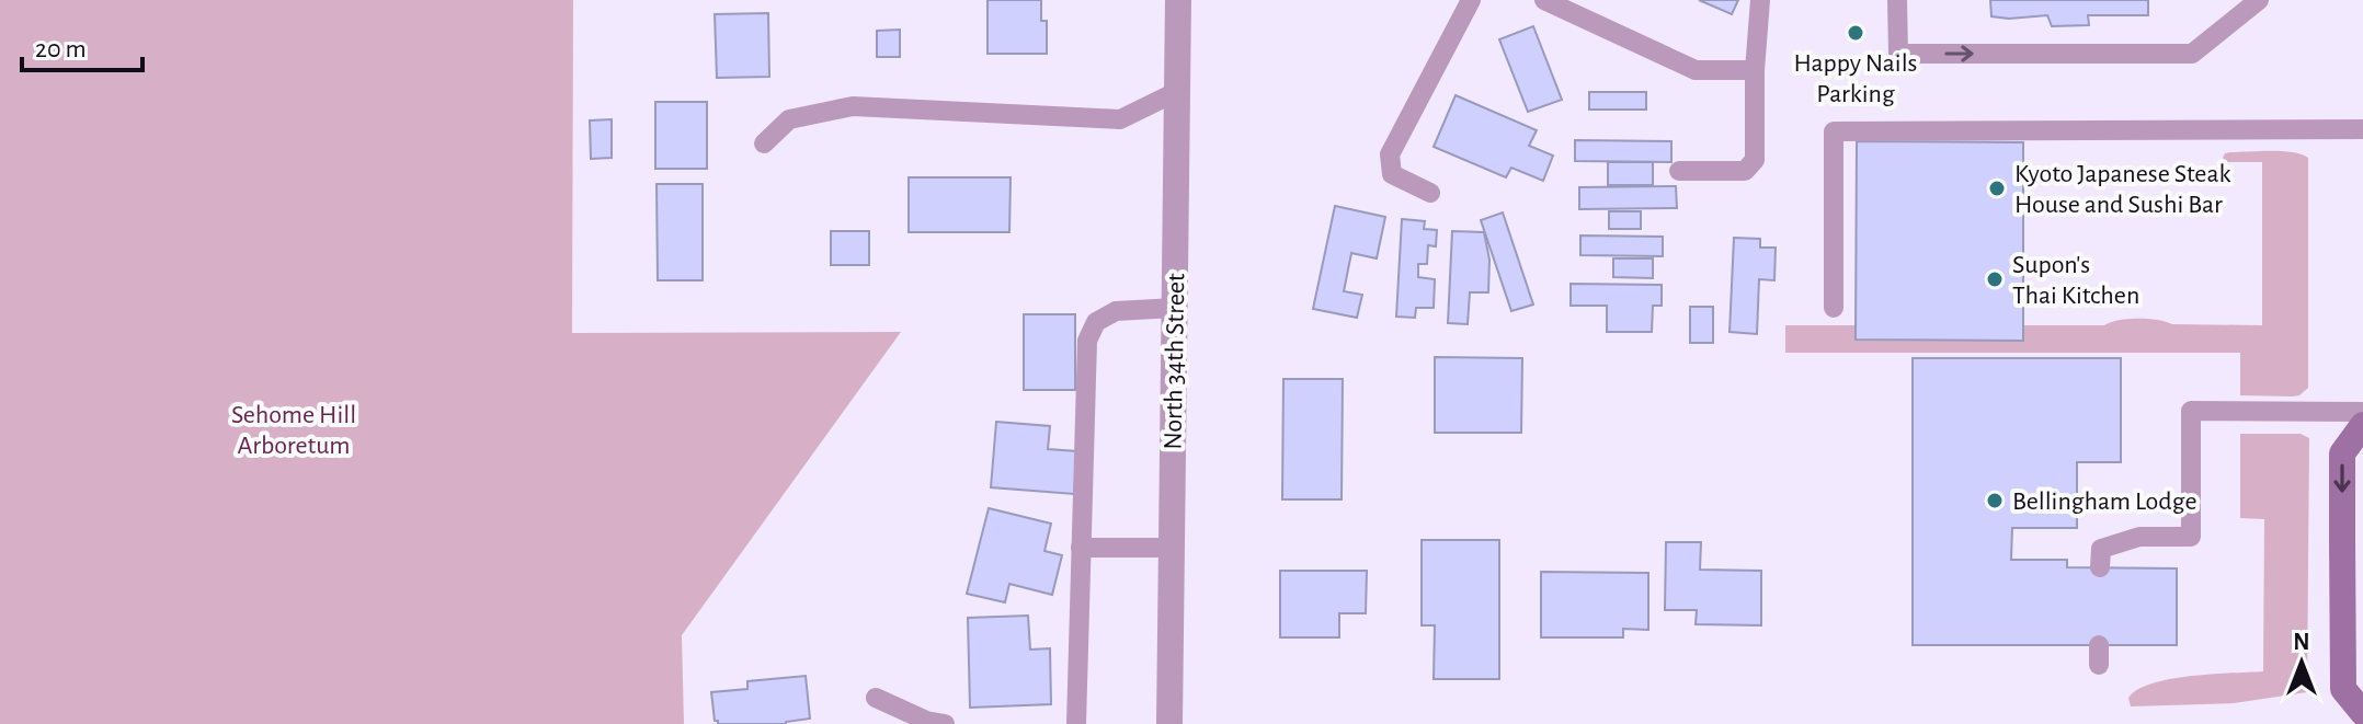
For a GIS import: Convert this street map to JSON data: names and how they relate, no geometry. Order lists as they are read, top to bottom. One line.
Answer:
{"streets":{"street":["North 34th Street"]},"parks":["Sehome Hill Arboretum"],"places":["Happy Nails Parking","Kyoto Japanese Steak House and Sushi Bar","Supon's Thai Kitchen","Bellingham Lodge"],"scale_bar":"20 m","north":"top"}
